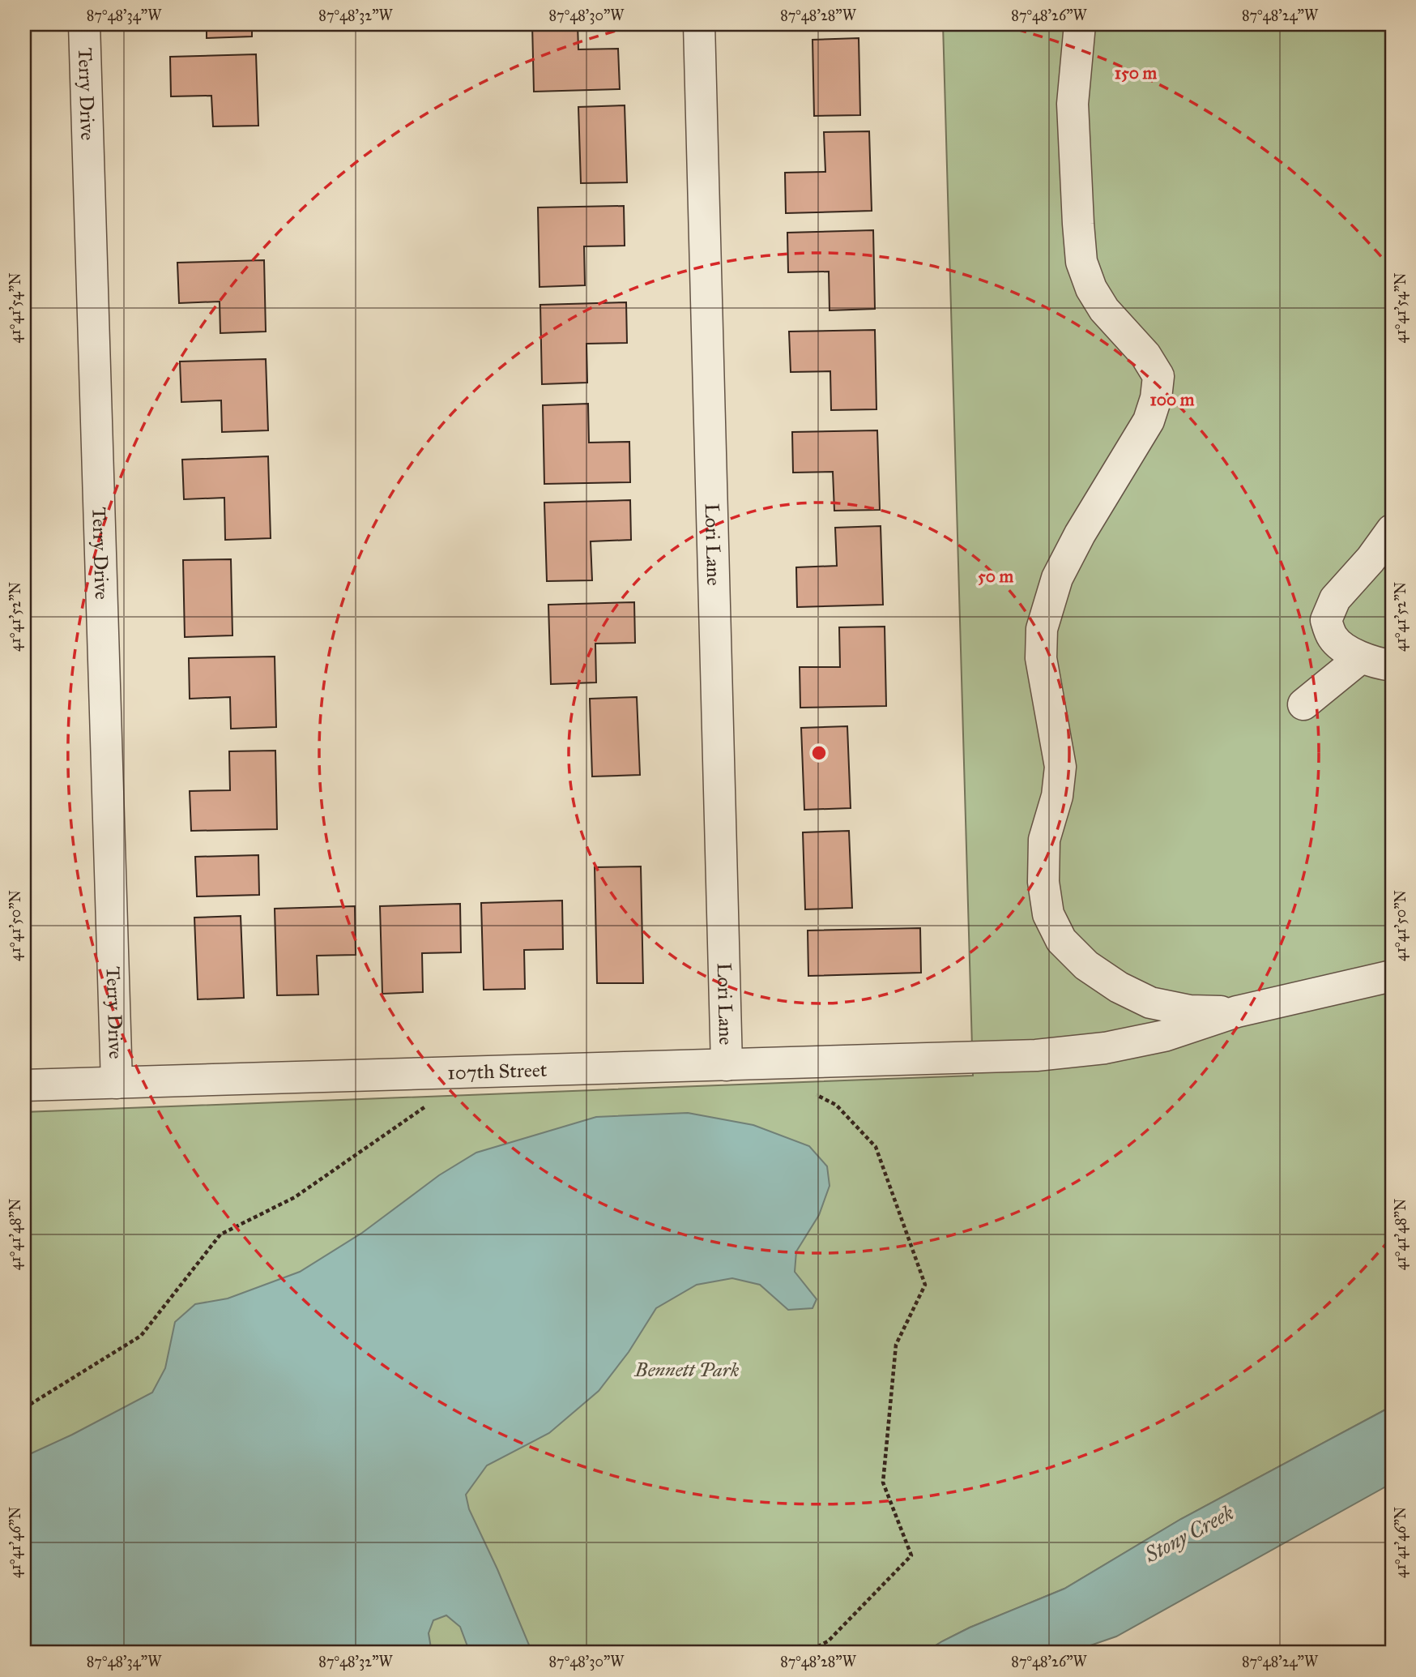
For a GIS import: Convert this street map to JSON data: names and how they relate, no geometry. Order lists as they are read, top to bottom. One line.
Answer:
{"streets":{"street":["Terry Drive","Lori Lane","107th Street"]},"crossings":[["Terry Drive","107th Street"],["Lori Lane","107th Street"]],"water":["Stony Creek"],"parks":["Bennett Park"],"coordinates":["87°48'34\"W","87°48'32\"W","87°48'30\"W","87°48'28\"W","87°48'26\"W","87°48'24\"W","41°41'54\"N","41°41'52\"N","41°41'50\"N","41°41'48\"N","41°41'46\"N"],"rings":["150 m","100 m","50 m"]}
